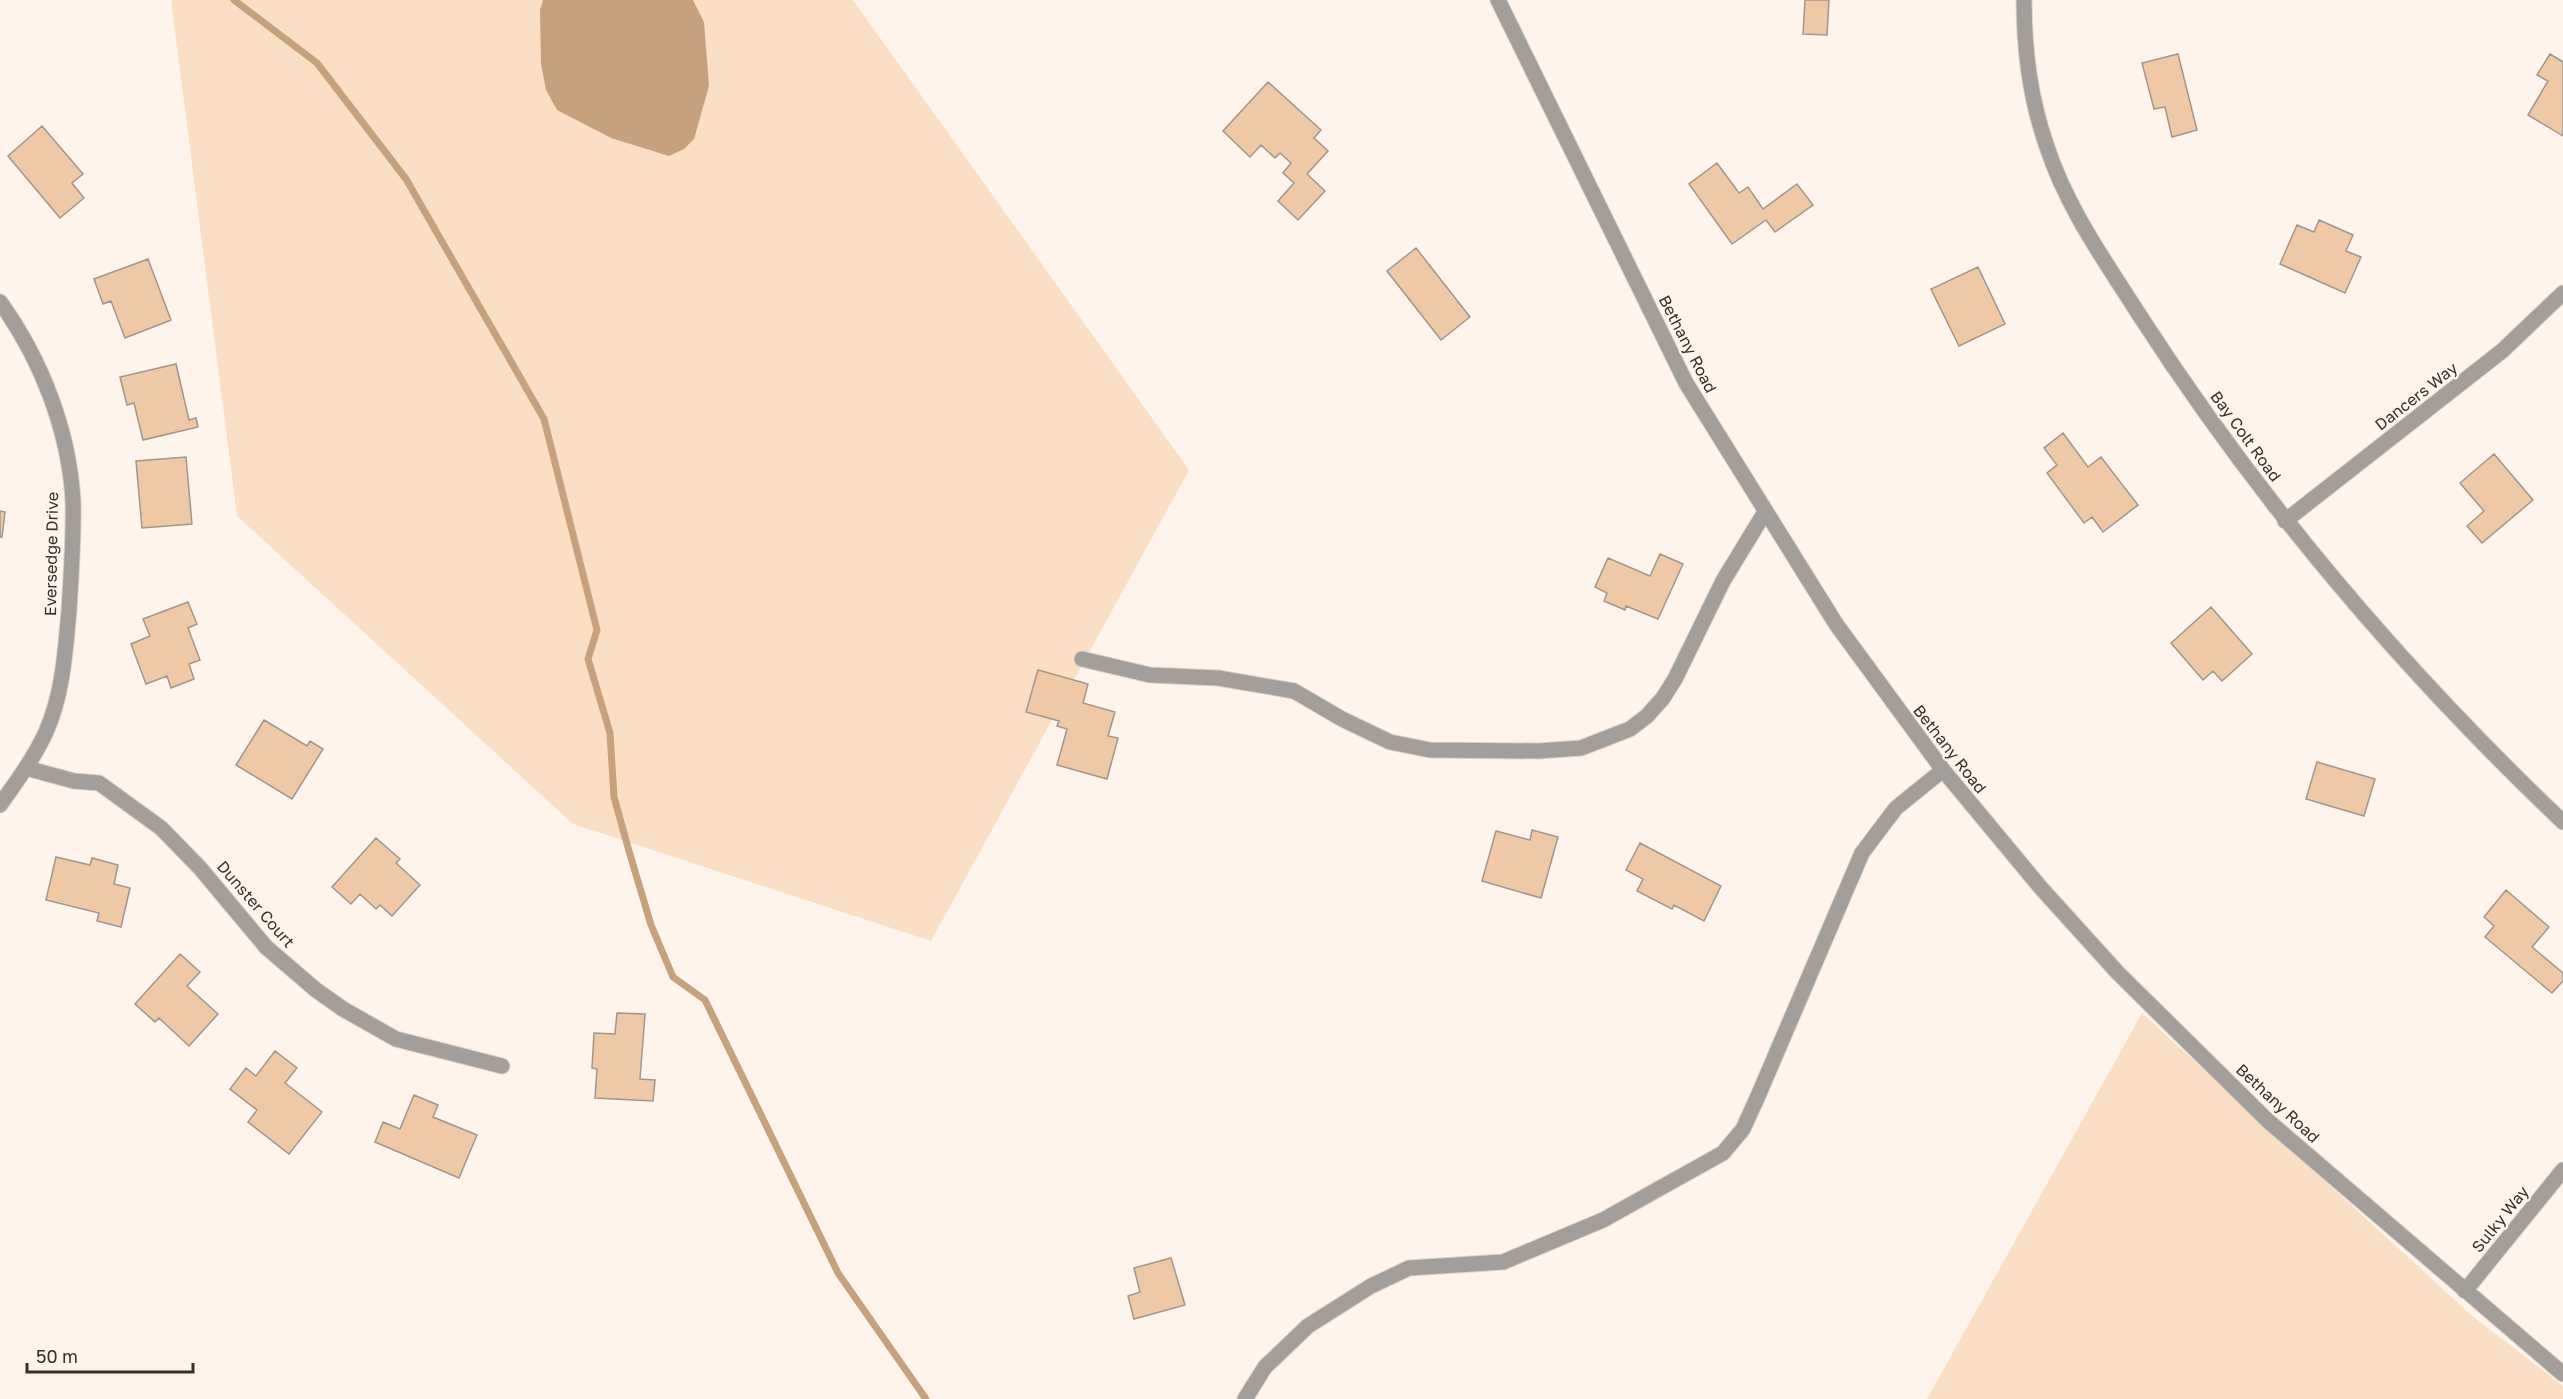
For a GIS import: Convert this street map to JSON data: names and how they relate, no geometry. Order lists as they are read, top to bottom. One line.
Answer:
{"streets":{"street":["Bethany Road","Dancers Way","Bay Colt Road","Eversedge Drive","Dunster Court","Sulky Way"]},"crossings":[["Bethany Road","Sulky Way"],["Dancers Way","Bay Colt Road"],["Eversedge Drive","Dunster Court"]],"scale_bar":"50 m"}
